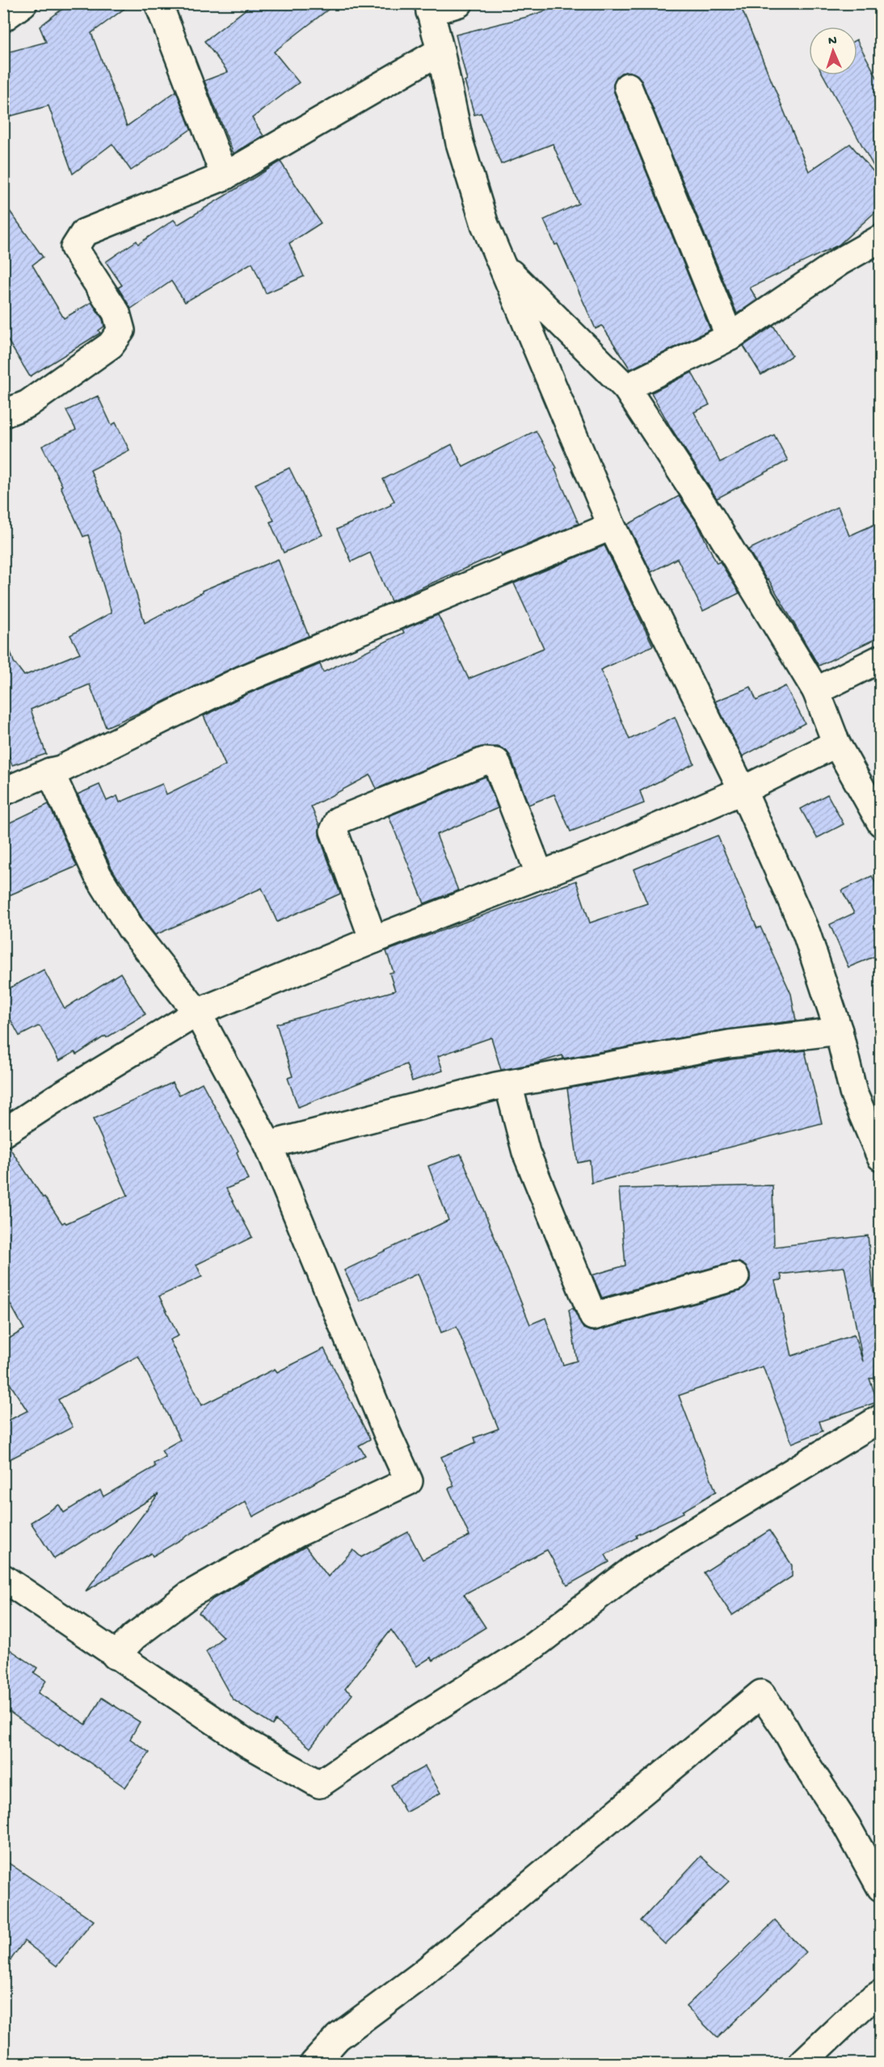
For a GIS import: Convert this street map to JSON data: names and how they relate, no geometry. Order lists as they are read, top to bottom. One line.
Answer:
{"north":"top"}
